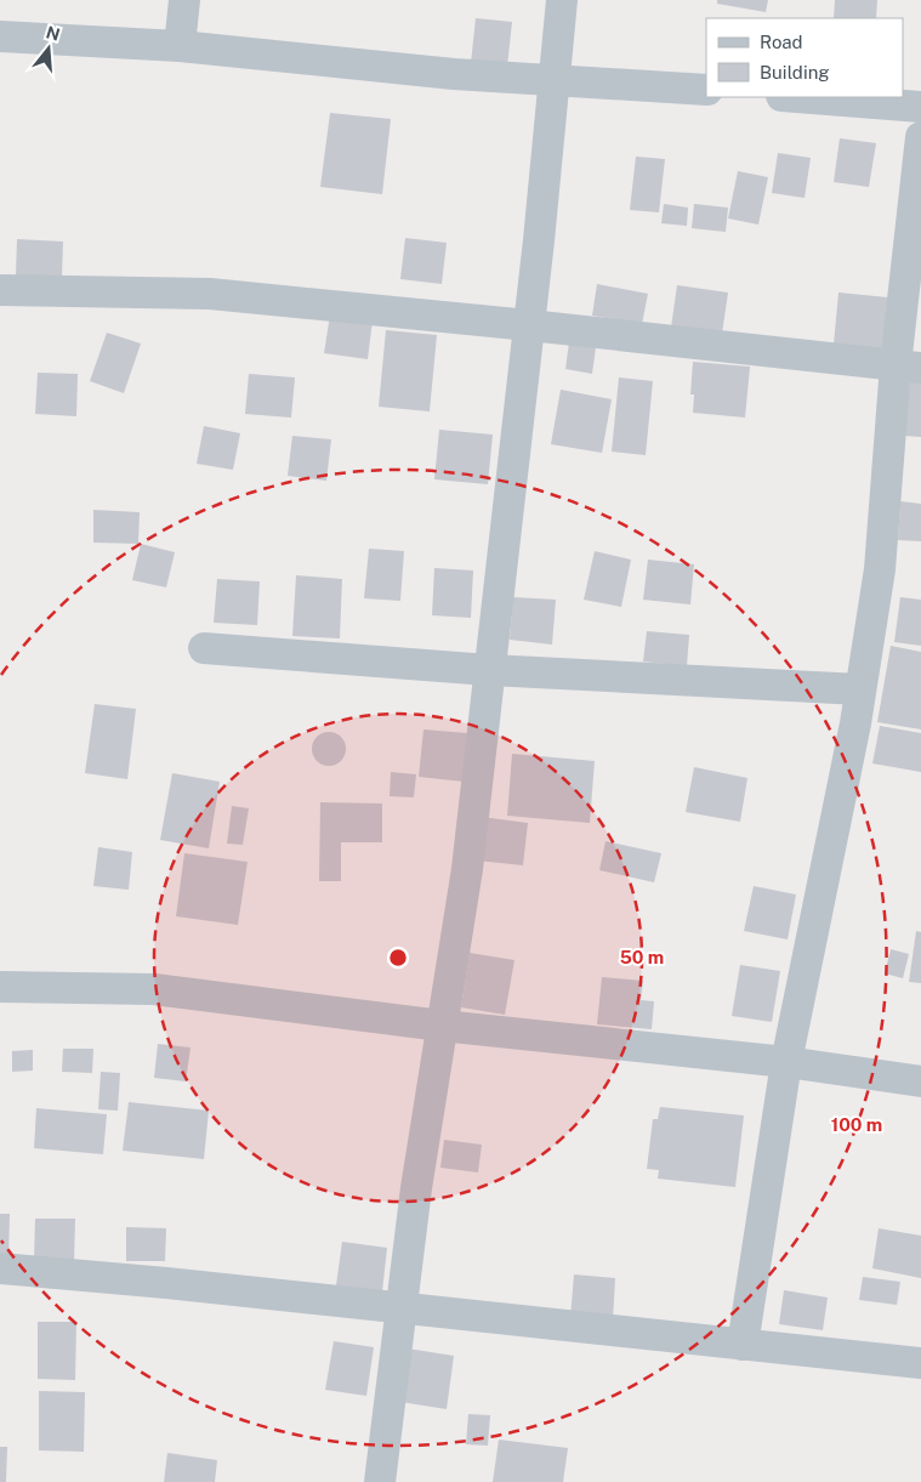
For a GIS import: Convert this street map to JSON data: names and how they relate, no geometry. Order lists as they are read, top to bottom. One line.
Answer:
{"legend":["Road","Building"],"north":"top","rings":["50 m","100 m"]}
